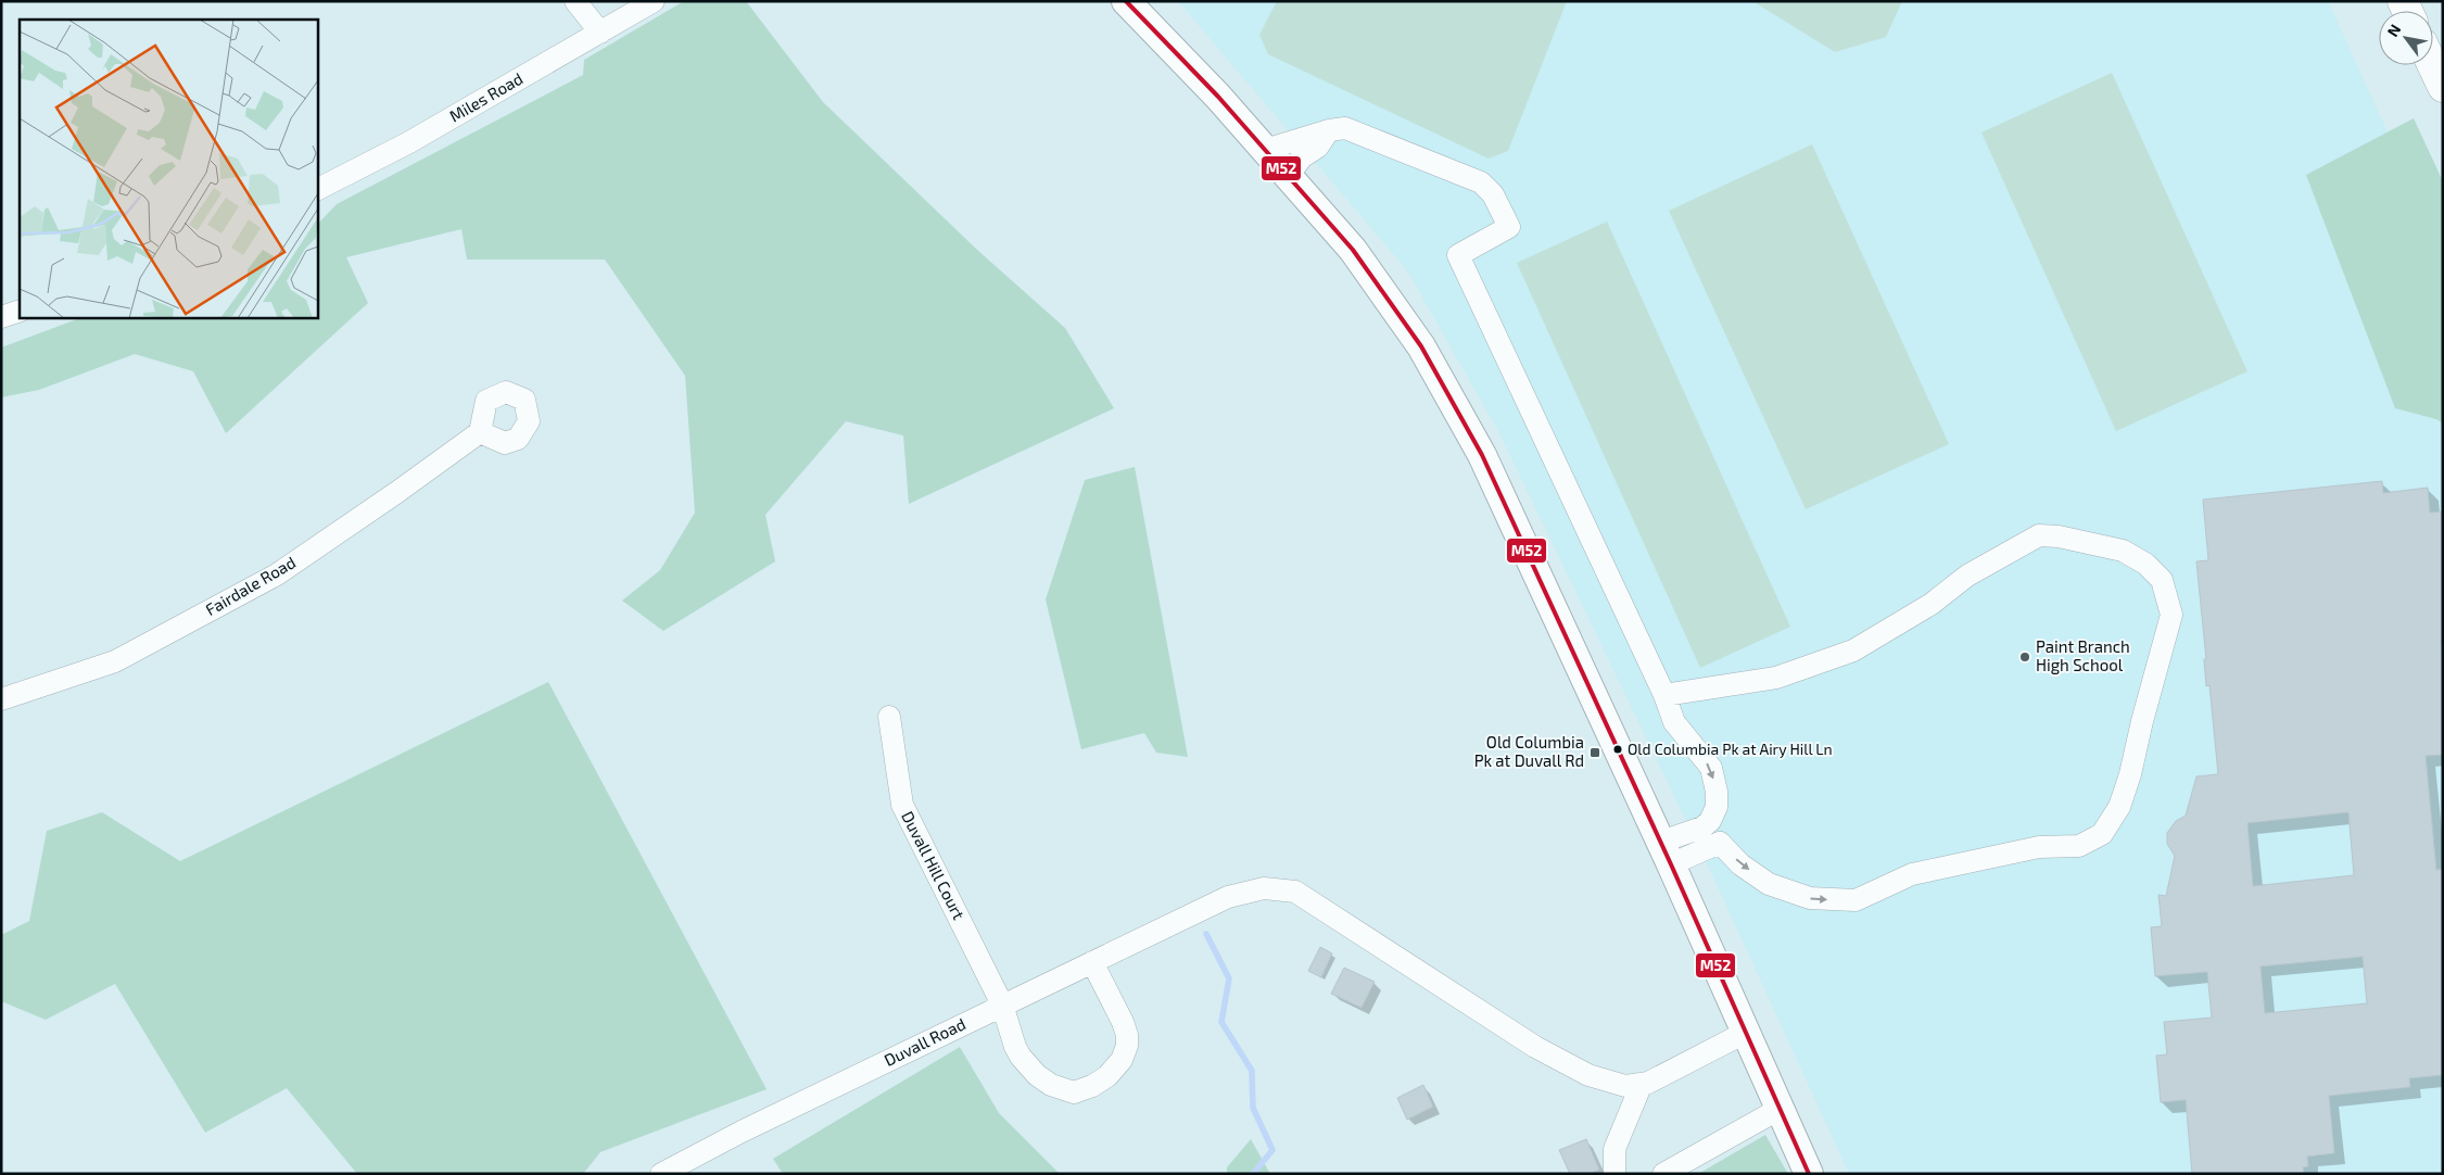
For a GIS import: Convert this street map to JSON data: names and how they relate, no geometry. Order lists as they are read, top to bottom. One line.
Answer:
{"streets":{"street":["Miles Road","Fairdale Road","Duvall Hill Court","Duvall Road"]},"crossings":[["Duvall Hill Court","Duvall Road"]],"places":{"other":["Paint Branch High School","Old Columbia Pk at Airy Hill Ln"],"transit":["Old Columbia Pk at Duvall Rd"]},"lines":["transit line M52"],"north":"top left"}
